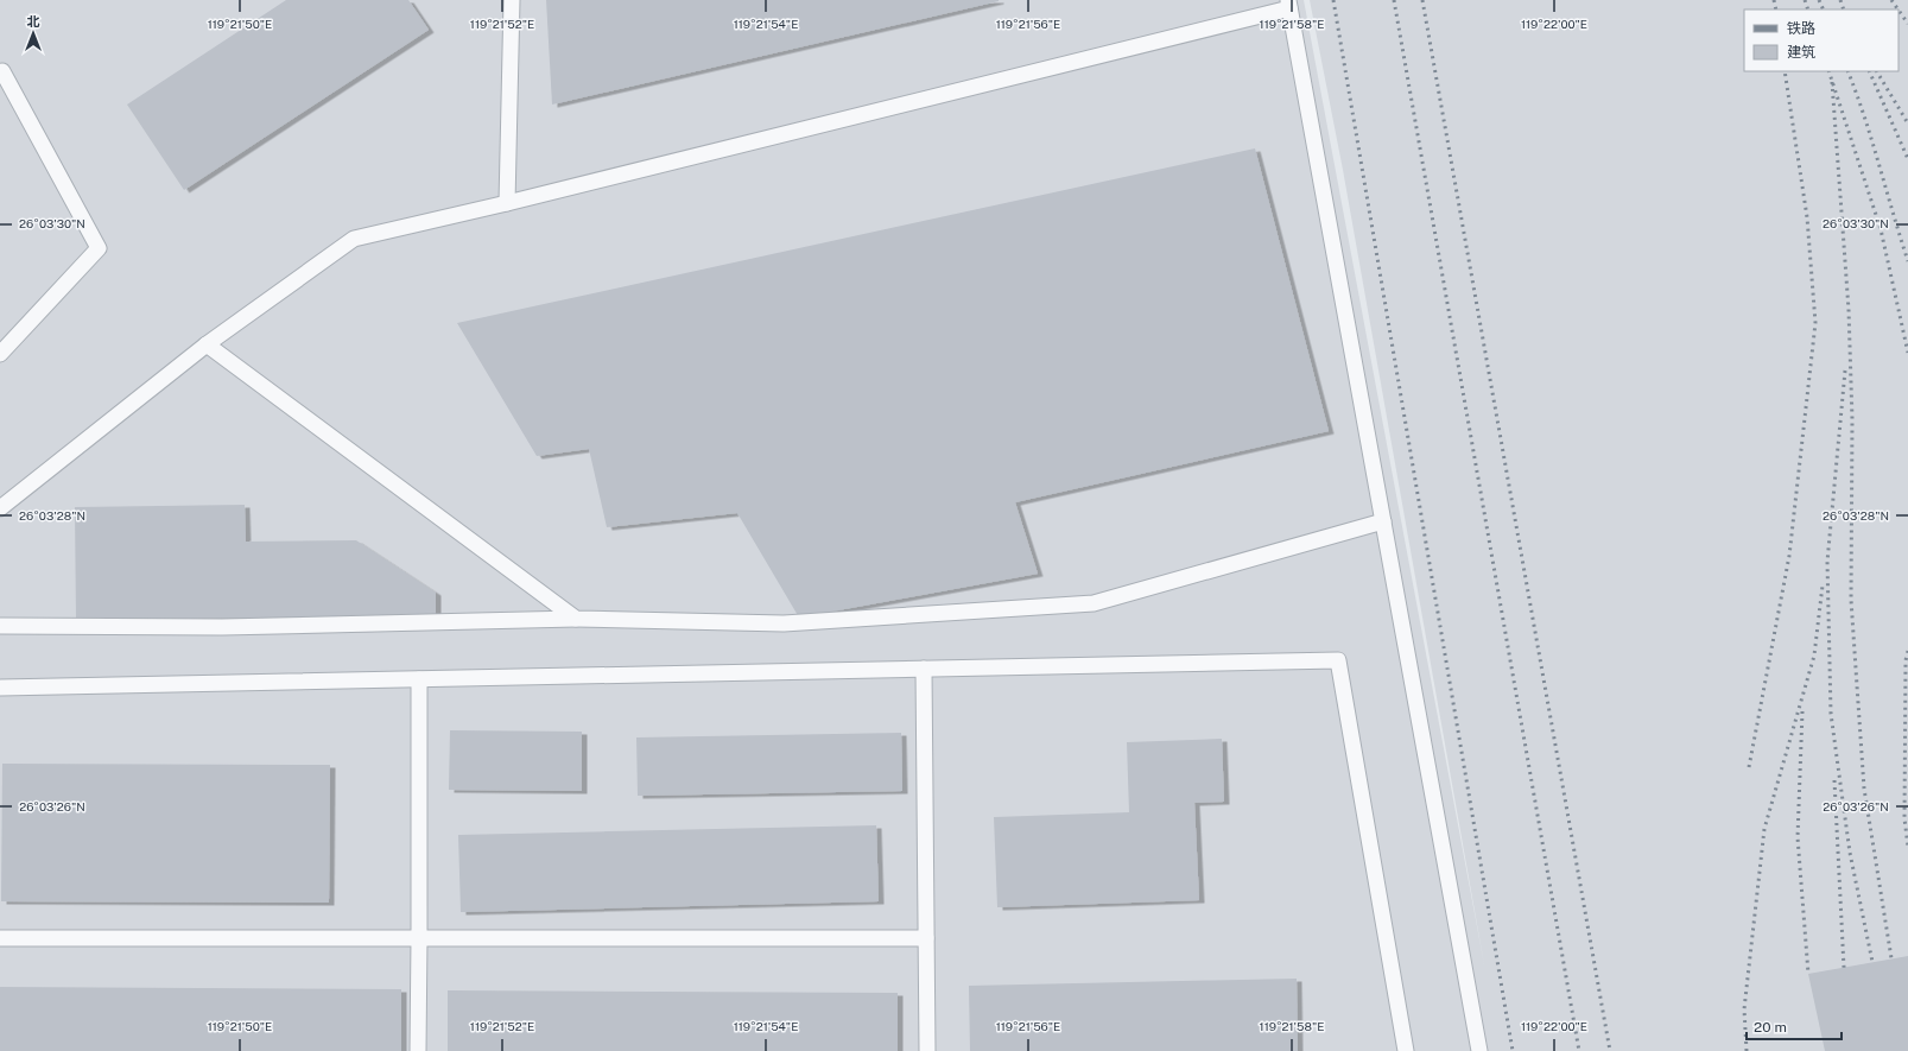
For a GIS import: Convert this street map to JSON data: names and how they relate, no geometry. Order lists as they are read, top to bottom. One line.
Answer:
{"legend":["铁路","建筑"],"scale_bar":"20 m","north":"top","coordinates":["119°21'50\"E","119°21'52\"E","119°21'54\"E","119°21'56\"E","119°21'58\"E","119°22'00\"E","26°03'30\"N","26°03'28\"N","26°03'26\"N"]}
